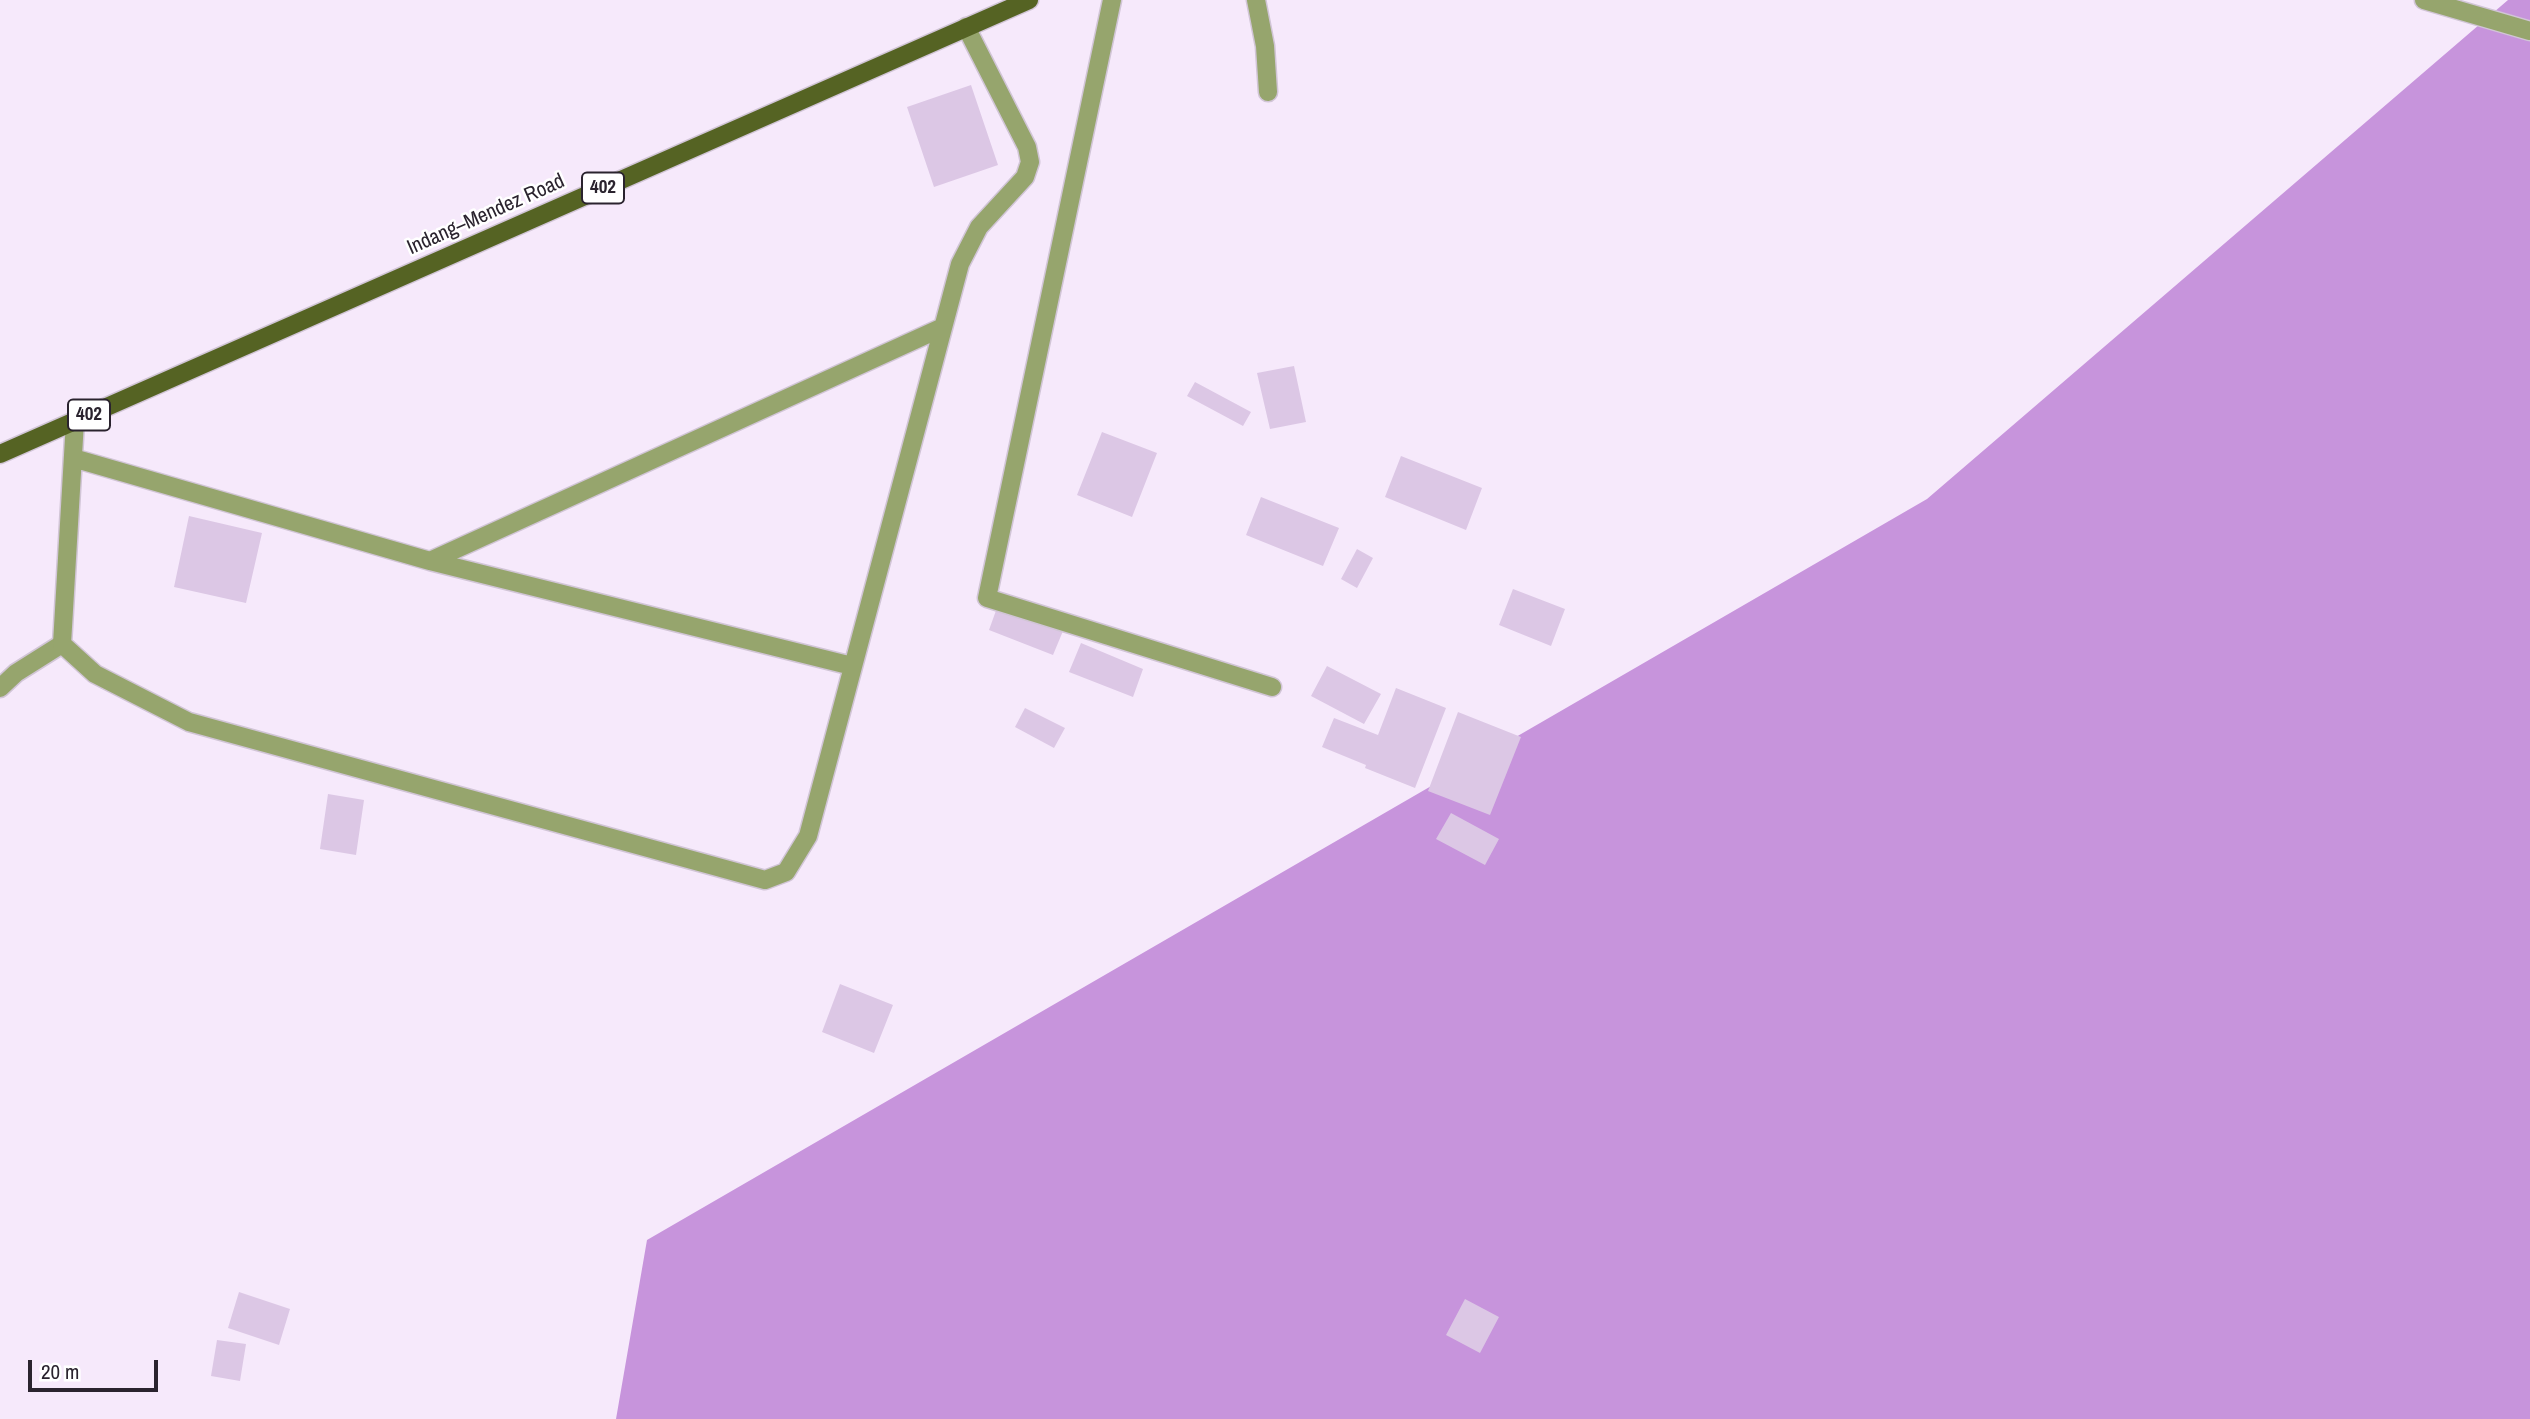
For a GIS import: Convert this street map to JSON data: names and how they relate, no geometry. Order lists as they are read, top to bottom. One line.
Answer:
{"streets":{"main road":["402","Indang–Mendez Road"]},"scale_bar":"20 m"}
